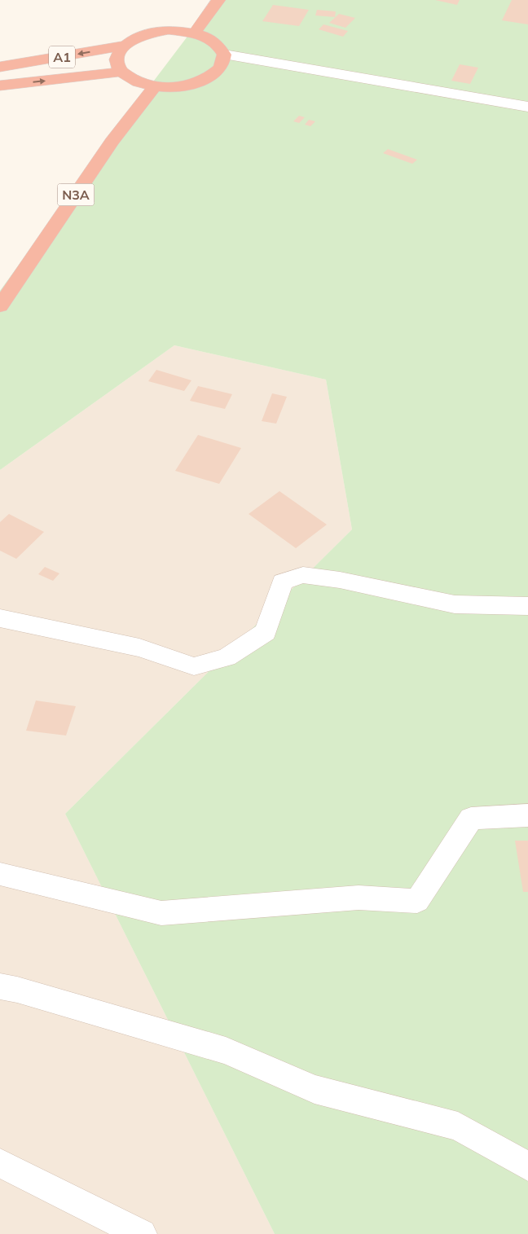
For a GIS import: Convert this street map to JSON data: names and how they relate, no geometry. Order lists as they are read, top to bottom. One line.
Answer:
{"streets":{"highway":["A1","N3A"]}}
